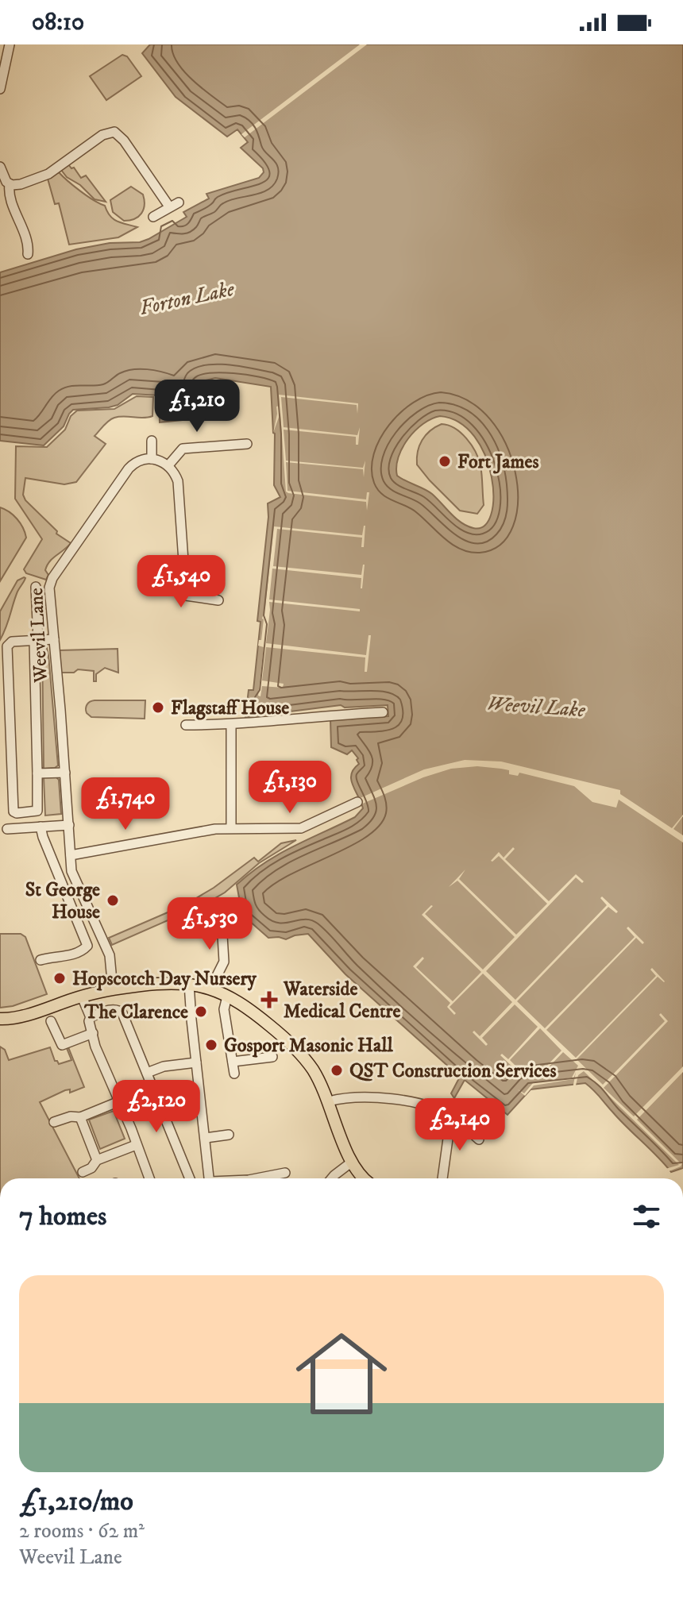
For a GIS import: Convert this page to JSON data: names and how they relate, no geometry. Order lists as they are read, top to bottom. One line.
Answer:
{"streets":{"street":["Weevil Lane"]},"water":["Forton Lake","Weevil Lake"],"places":{"other":["Fort James","Flagstaff House","St George House","Hopscotch Day Nursery","The Clarence","Gosport Masonic Hall","QST Construction Services"],"health":["Waterside Medical Centre"]},"page":{"status":"08:10","price":["£1,210","£1,540","£1,130","£1,740","£1,530","£2,120","£2,140"],"heading":"7 homes","list":[{"name":"£1,210/mo","note":"2 rooms · 62 m² · Weevil Lane"}]}}
